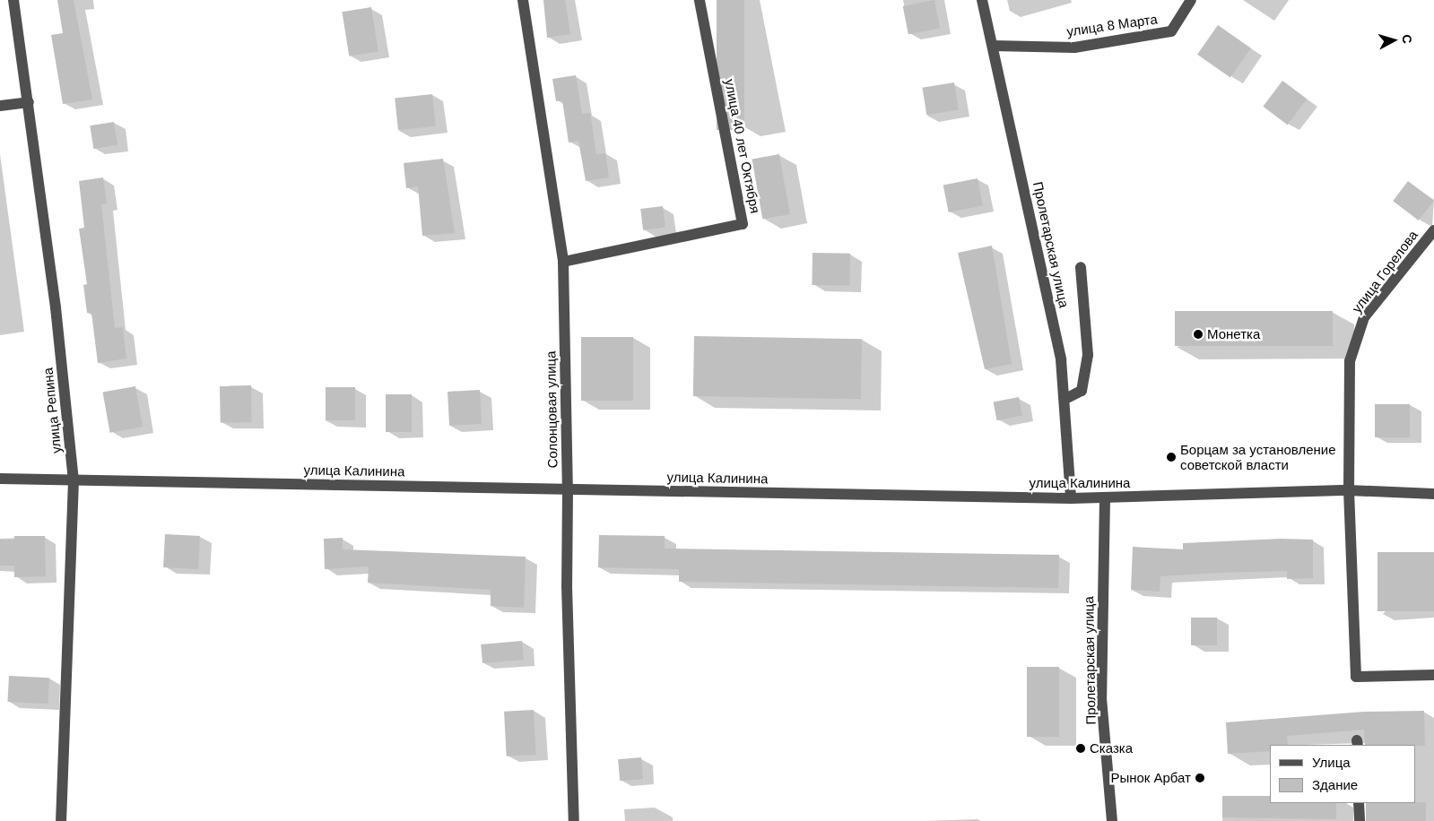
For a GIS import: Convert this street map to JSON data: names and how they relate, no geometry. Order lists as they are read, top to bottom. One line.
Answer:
{"streets":{"street":["улица 8 Марта","улица 40 лет Октября","Пролетарская улица","улица Горелова","Солонцовая улица","улица Репина","улица Калинина"]},"crossings":[["улица 8 Марта","Пролетарская улица"],["улица 40 лет Октября","Солонцовая улица"],["Пролетарская улица","улица Калинина"],["улица Горелова","улица Калинина"],["Солонцовая улица","улица Калинина"],["улица Репина","улица Калинина"]],"places":["Монетка","Борцам за установление советской власти","Сказка","Рынок Арбат"],"legend":["Улица","Здание"],"north":"right"}
